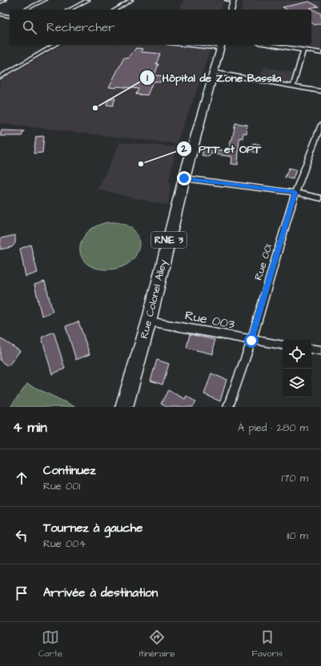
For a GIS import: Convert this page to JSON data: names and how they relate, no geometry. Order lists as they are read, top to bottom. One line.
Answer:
{"streets":{"highway":["RNIE 3","Rue Colonel Alley"],"street":["Rue 001","Rue 003"]},"crossings":[["Rue 001","Rue 003"],["Rue Colonel Alley","Rue 003"]],"places":["Hôpital de Zone Bassila","PTT et OPT"],"page":{"search":"Rechercher","heading":["4 min","À pied · 280 m"],"list":[["Continuez","Rue 001","170 m"],["Tournez à gauche","Rue 004","110 m"],"Arrivée à destination"],"nav":["Carte","Itinéraire","Favoris"]}}
